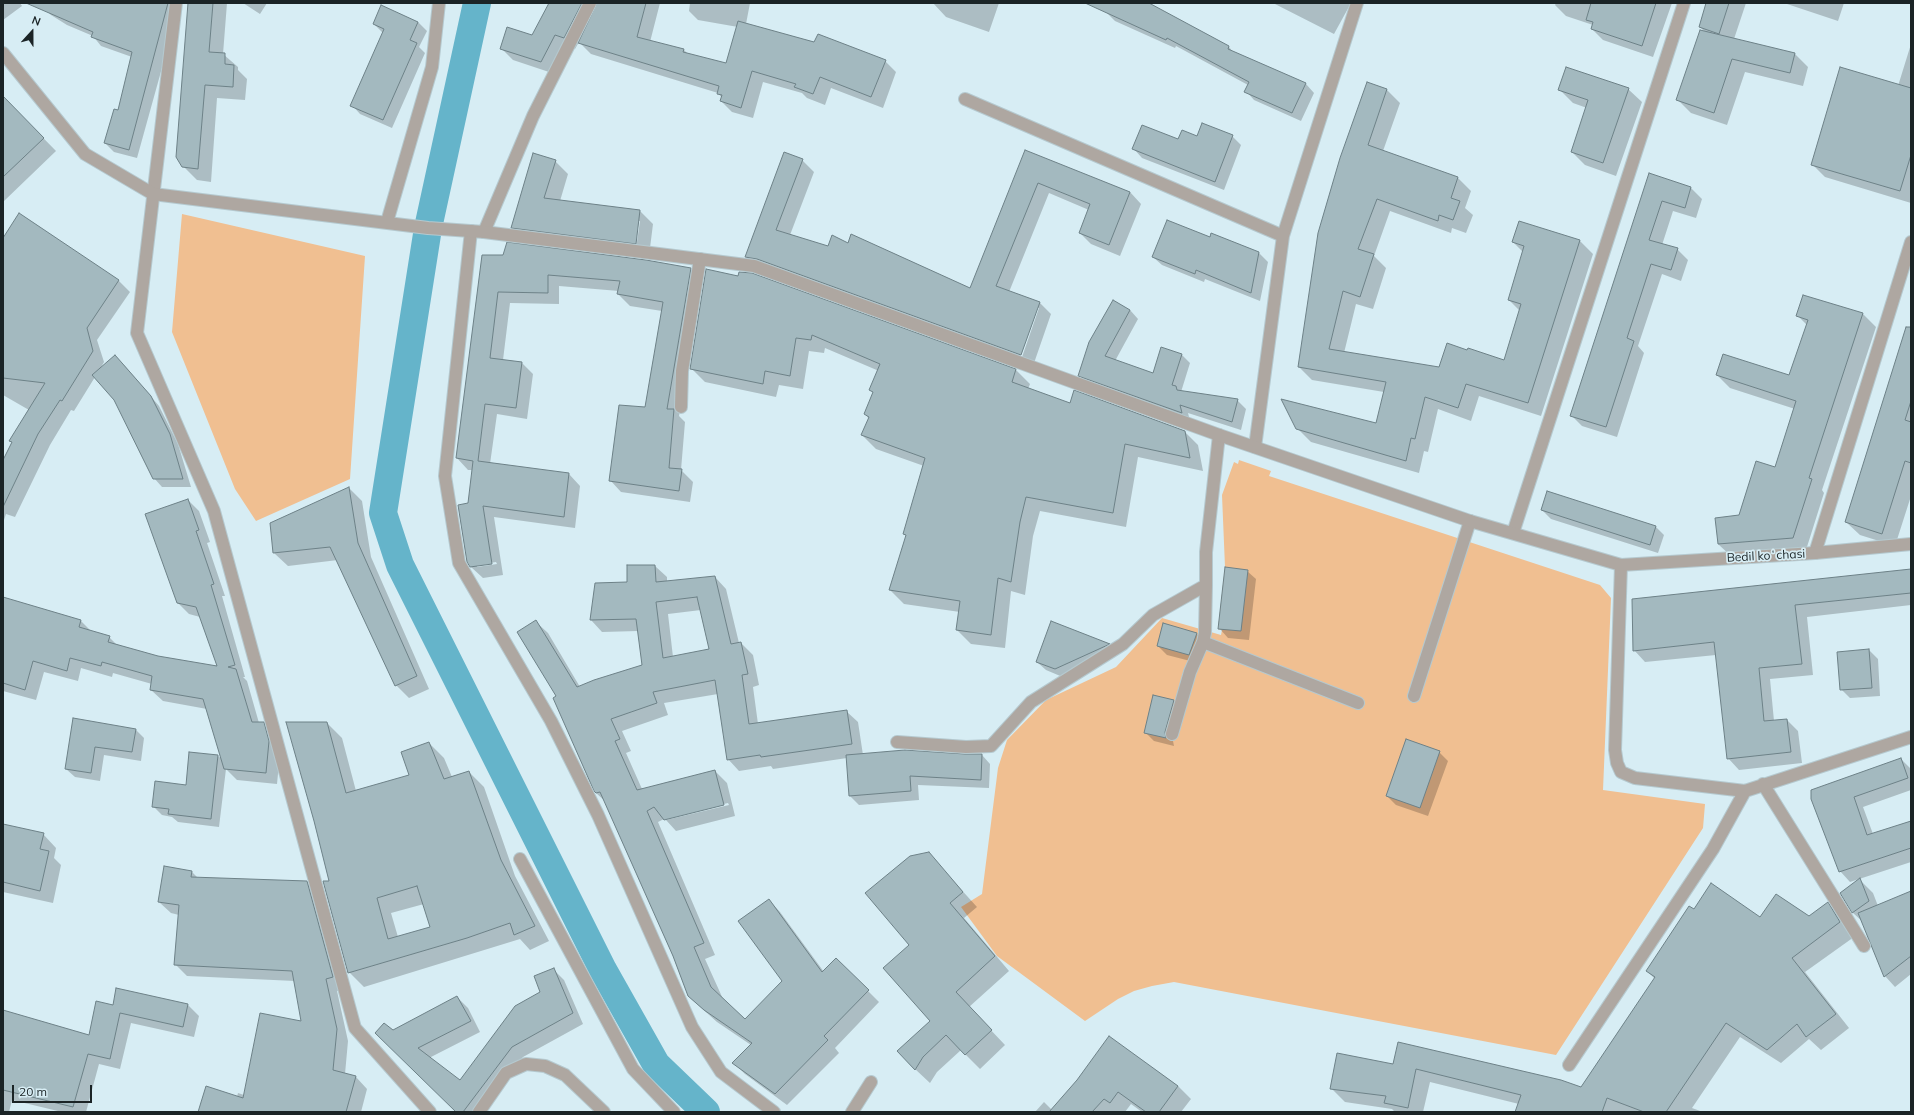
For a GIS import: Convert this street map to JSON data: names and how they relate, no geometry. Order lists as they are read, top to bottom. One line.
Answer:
{"streets":{"street":["Bedil koʻchasi"]},"scale_bar":"20 m","north":"top"}
